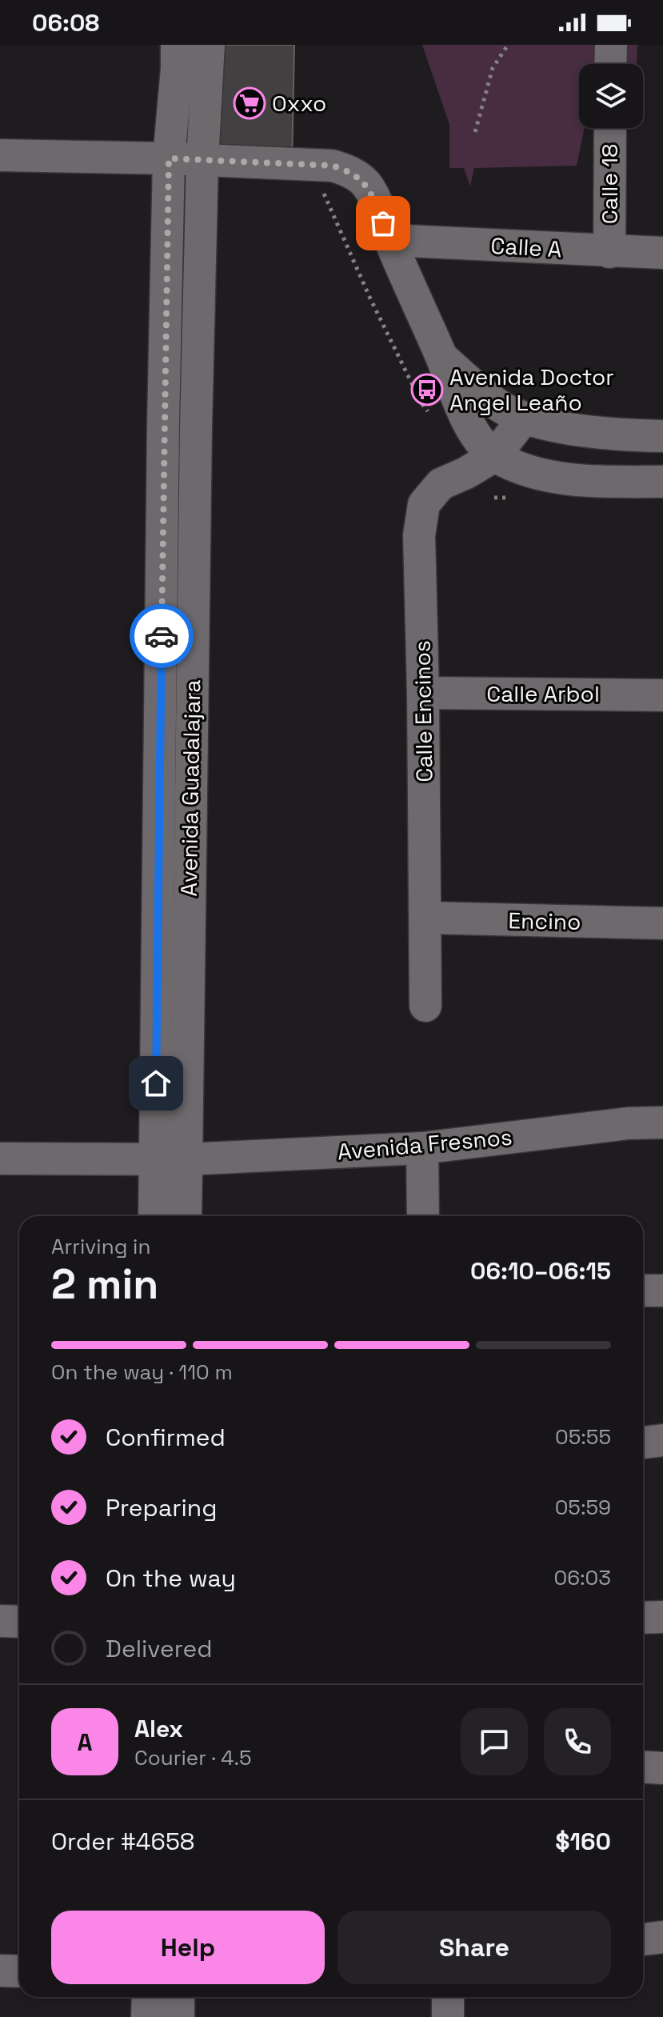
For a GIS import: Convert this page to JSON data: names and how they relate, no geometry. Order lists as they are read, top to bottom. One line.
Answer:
{"streets":{"street":["Calle 18","Calle A","Calle Arbol","Calle Encinos","Avenida Guadalajara","Encino","Avenida Fresnos"]},"crossings":[["Calle 18","Calle A"],["Calle Arbol","Calle Encinos"],["Calle Encinos","Encino"],["Avenida Guadalajara","Avenida Fresnos"]],"places":{"supermarket":["Oxxo"],"bus stop":["Avenida Doctor Angel Leaño"]},"page":{"status":"06:08","heading":["2 min","Arriving in","06:10–06:15"],"panel":["Alex","Courier · 4.5","Order #4658","$160"],"bar":"On the way · 110 m","list":[["Confirmed","05:55"],["Preparing","05:59"],["On the way","06:03"],"Delivered"],"round":"A","buttons":["Help","Share"]}}
